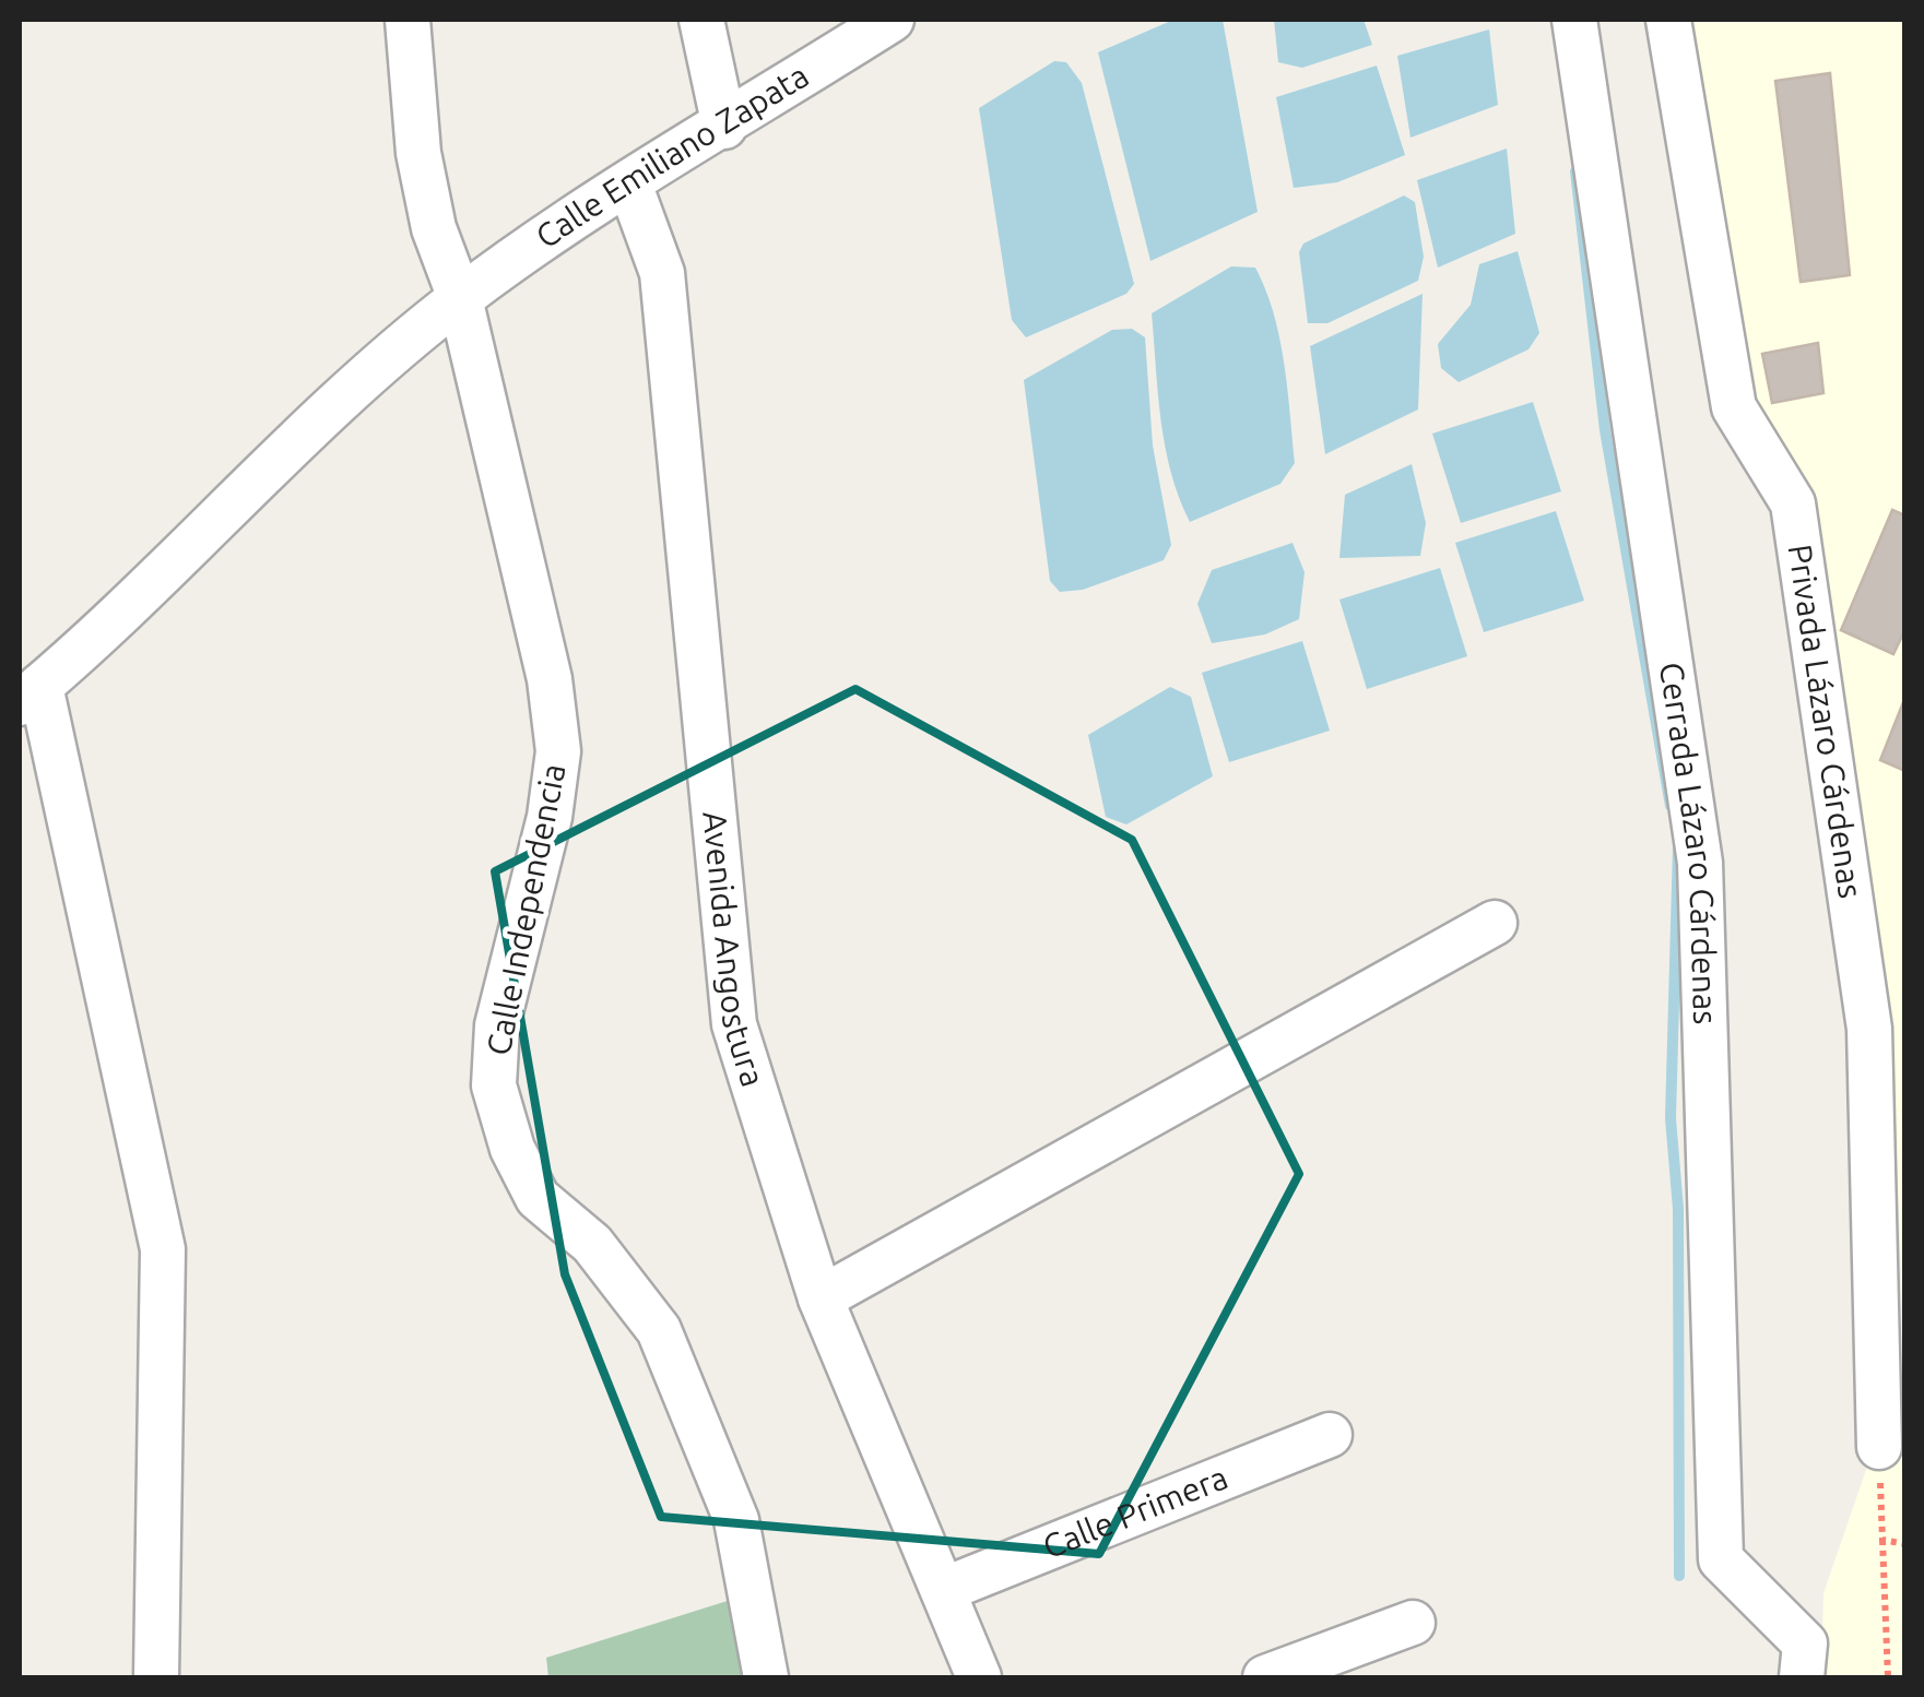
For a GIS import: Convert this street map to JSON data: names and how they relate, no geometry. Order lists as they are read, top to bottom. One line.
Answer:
{"streets":{"street":["Calle Emiliano Zapata","Privada Lázaro Cárdenas","Cerrada Lázaro Cárdenas","Calle Independencia","Avenida Angostura","Calle Primera"]},"crossings":[["Calle Emiliano Zapata","Calle Independencia"],["Calle Emiliano Zapata","Avenida Angostura"],["Avenida Angostura","Calle Primera"]]}
